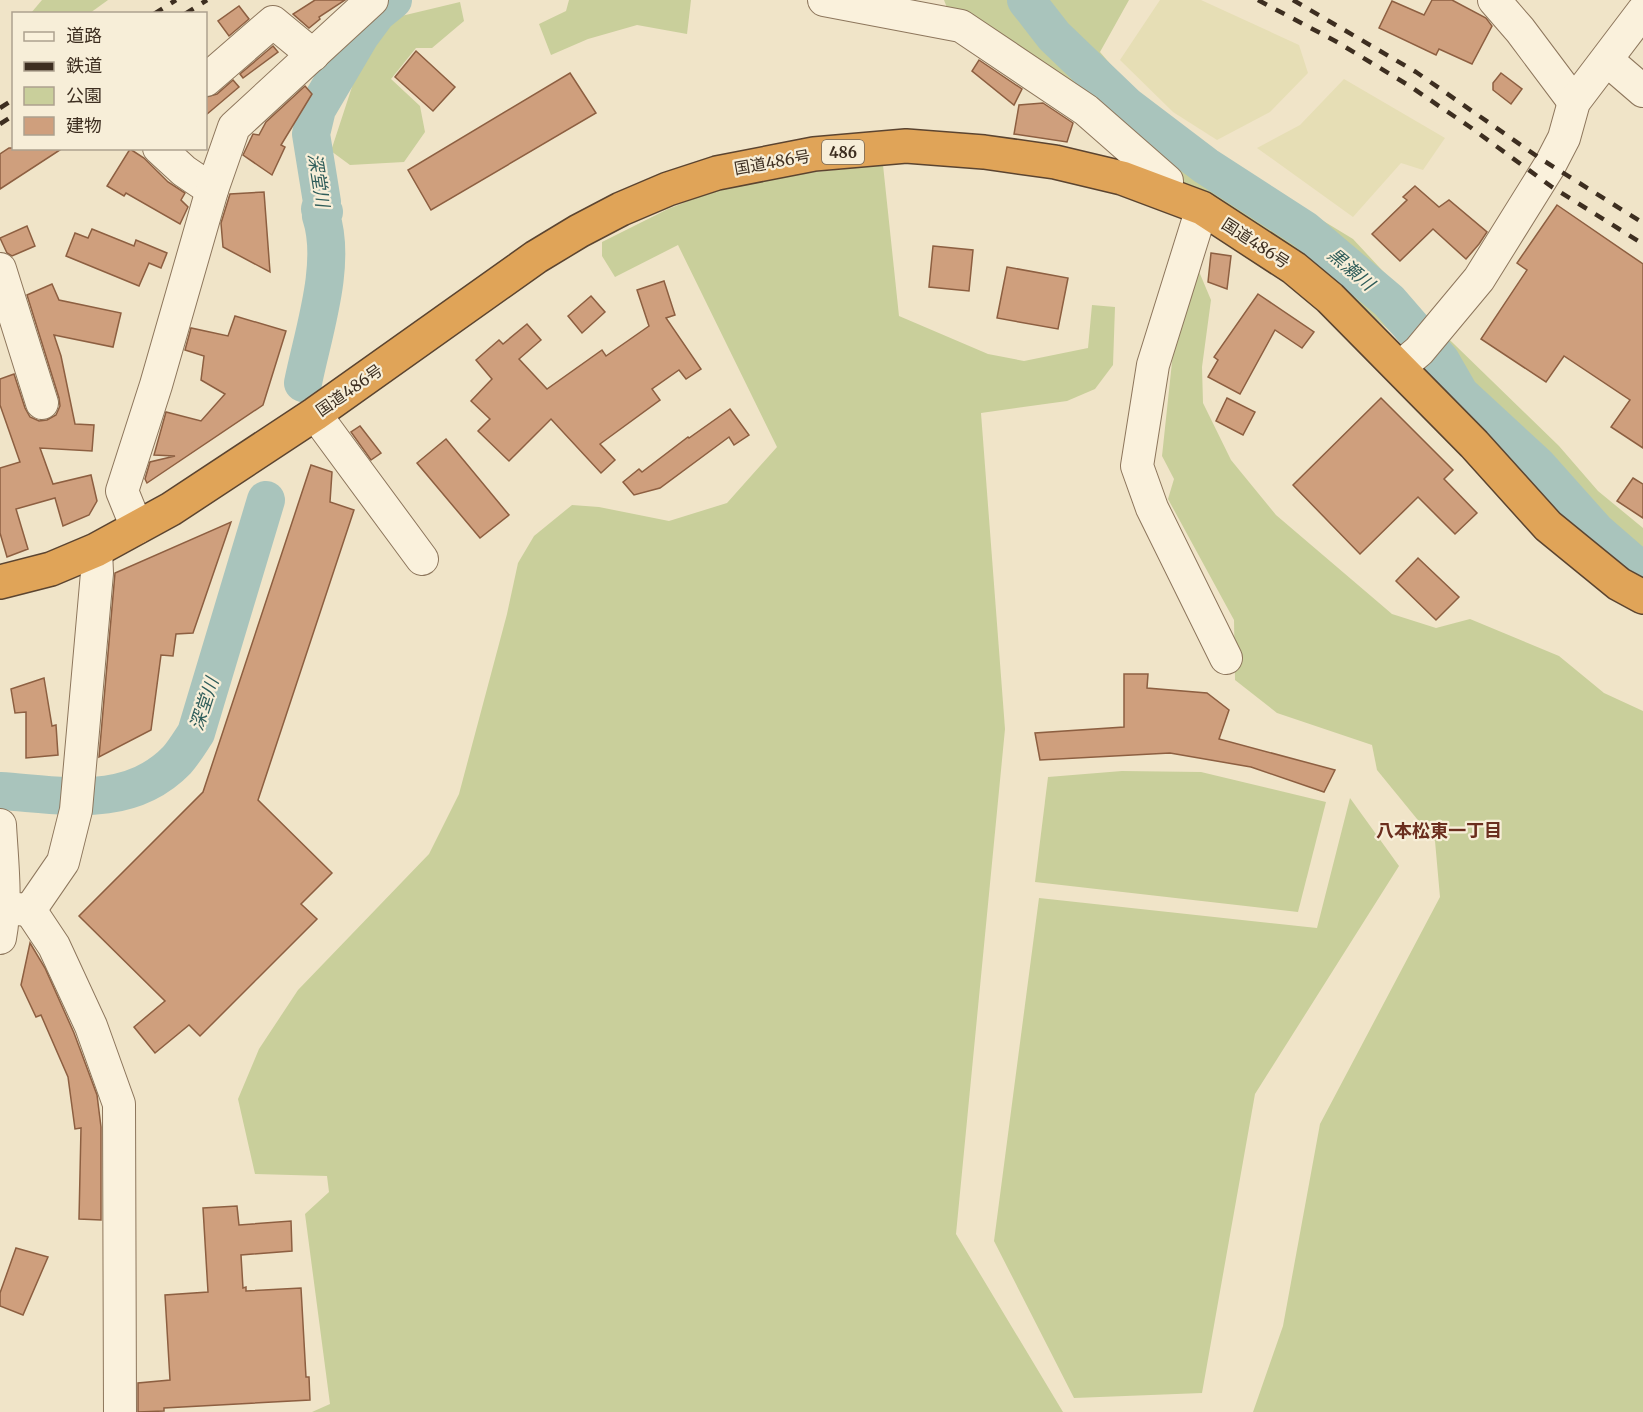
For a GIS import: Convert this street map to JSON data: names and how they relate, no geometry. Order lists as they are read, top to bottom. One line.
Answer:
{"streets":{"highway":["486","国道486号"]},"districts":["八本松東一丁目"],"water":["深堂川","黒瀬川"],"legend":["道路","鉄道","公園","建物"]}
